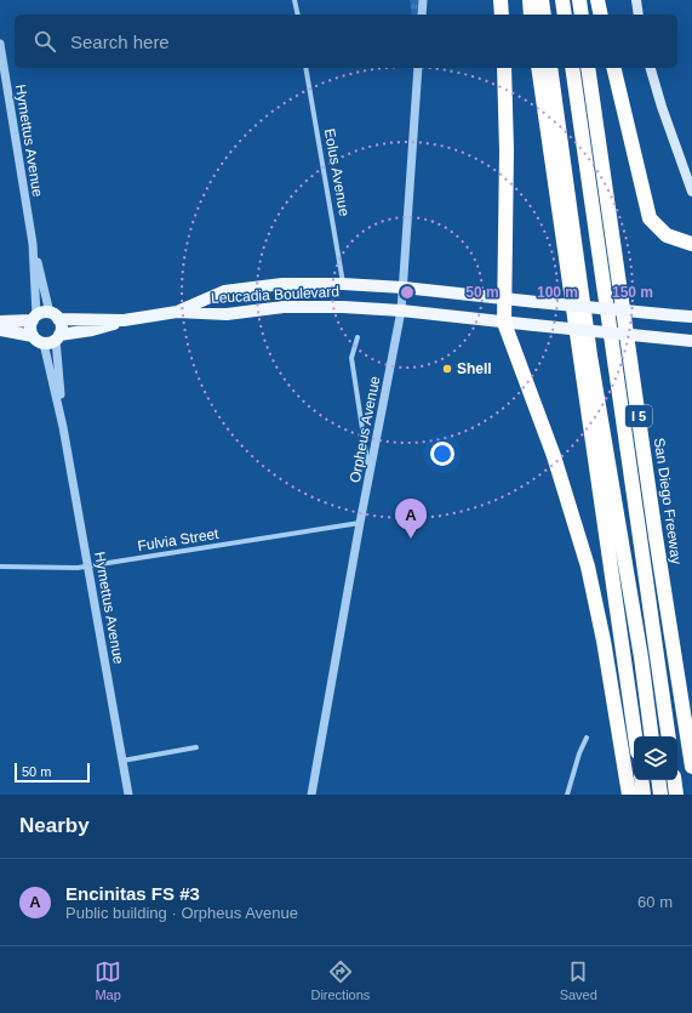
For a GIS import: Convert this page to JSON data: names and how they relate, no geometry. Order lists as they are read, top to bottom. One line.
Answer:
{"streets":{"highway":["I 5","San Diego Freeway"],"main road":["Leucadia Boulevard"],"street":["Hymettus Avenue","Eolus Avenue","Orpheus Avenue","Fulvia Street"]},"crossings":[["Hymettus Avenue","Leucadia Boulevard"],["Hymettus Avenue","Fulvia Street"],["Eolus Avenue","Leucadia Boulevard"],["Leucadia Boulevard","Orpheus Avenue"],["Orpheus Avenue","Fulvia Street"]],"places":["Shell"],"scale_bar":"50 m","page":{"search":"Search here","pins":"A","scale":"50 m","heading":"Nearby","list":[{"mark":"A","name":"Encinitas FS #3","note":"Public building · Orpheus Avenue","value":"60 m"}],"nav":["Map","Directions","Saved"]},"rings":["50 m","100 m","150 m"]}
